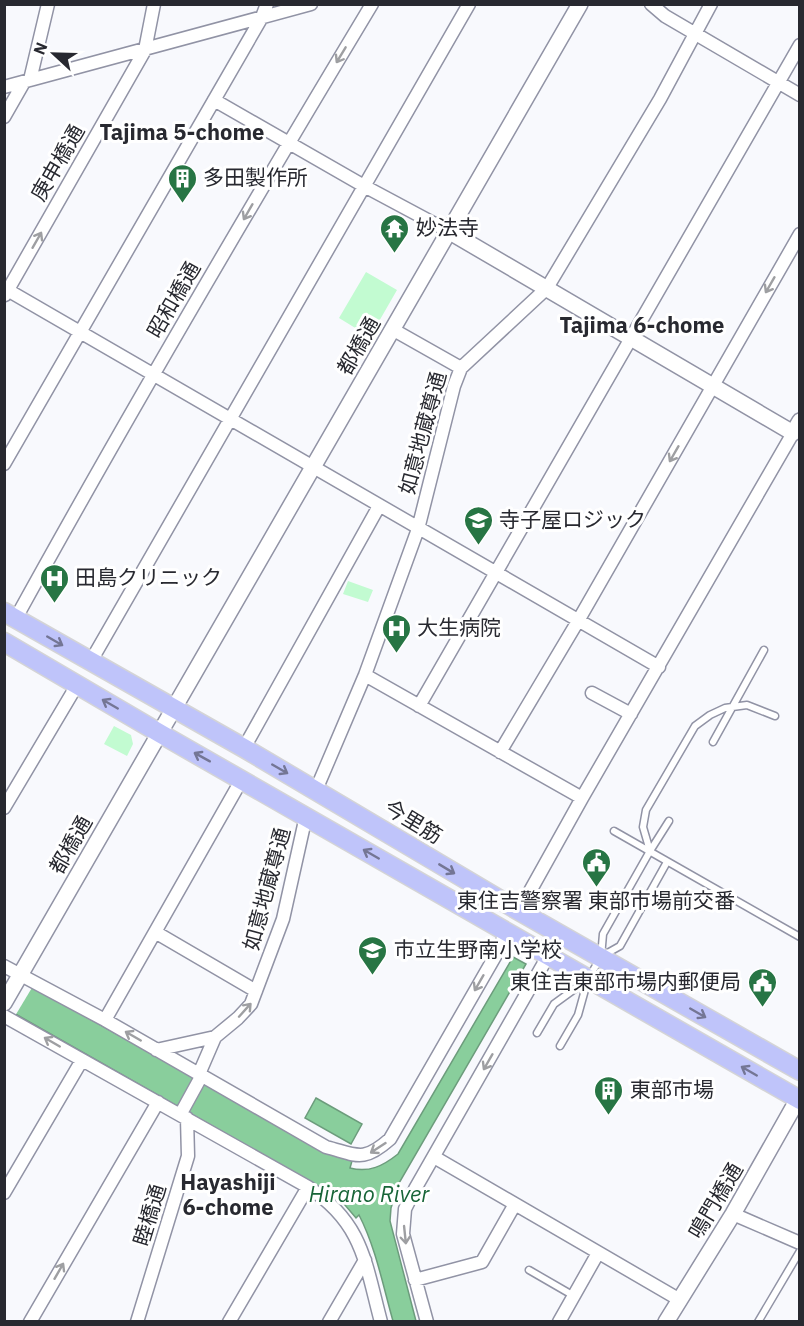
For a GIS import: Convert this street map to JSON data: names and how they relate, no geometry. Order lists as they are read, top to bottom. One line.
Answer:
{"streets":{"main road":["今里筋"],"street":["庚申橋通","昭和橋通","都橋通","如意地蔵尊通","鳴門橋通","睦橋通"]},"crossings":[["昭和橋通","今里筋"],["都橋通","今里筋"],["如意地蔵尊通","今里筋"]],"districts":["Tajima 5-chome","Tajima 6-chome","Hayashiji 6-chome"],"water":["Hirano River"],"places":{"building":["多田製作所","東部市場"],"temple":["妙法寺"],"school or university":["寺子屋ロジック","市立生野南小学校"],"hospital":["田島クリニック","大生病院"],"public building":["東住吉警察署 東部市場前交番","東住吉東部市場内郵便局"]},"north":"left"}
